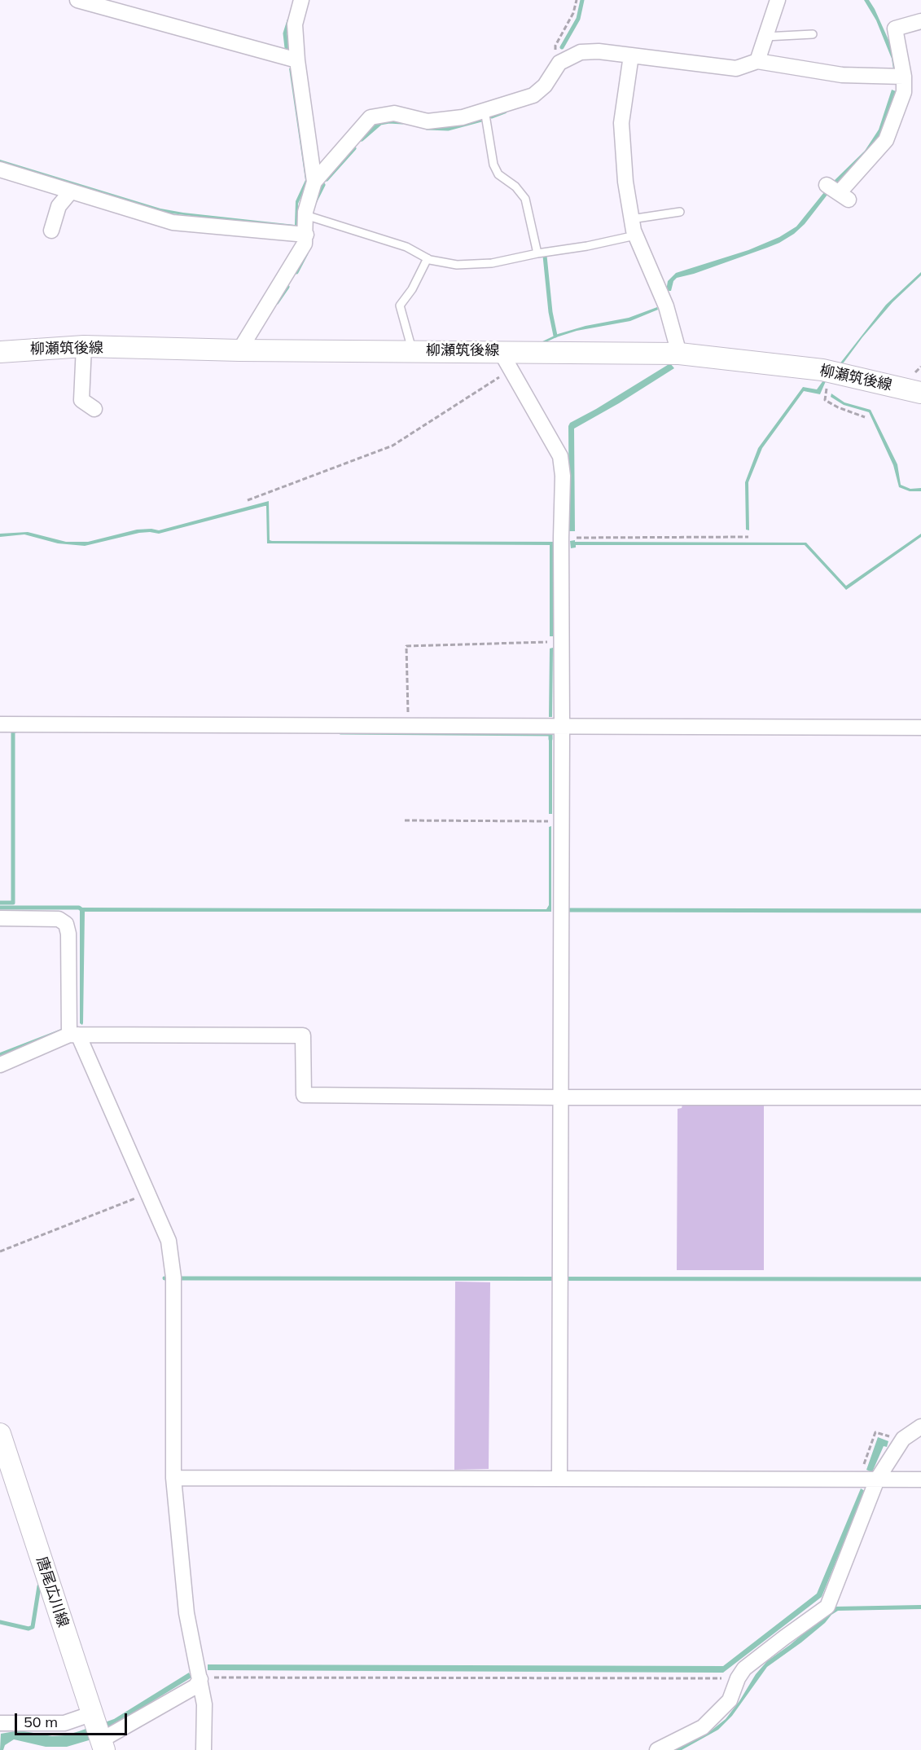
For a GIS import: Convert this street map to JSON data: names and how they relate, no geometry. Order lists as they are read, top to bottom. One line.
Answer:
{"streets":{"main road":["柳瀬筑後線","唐尾広川線"]},"scale_bar":"50 m"}
